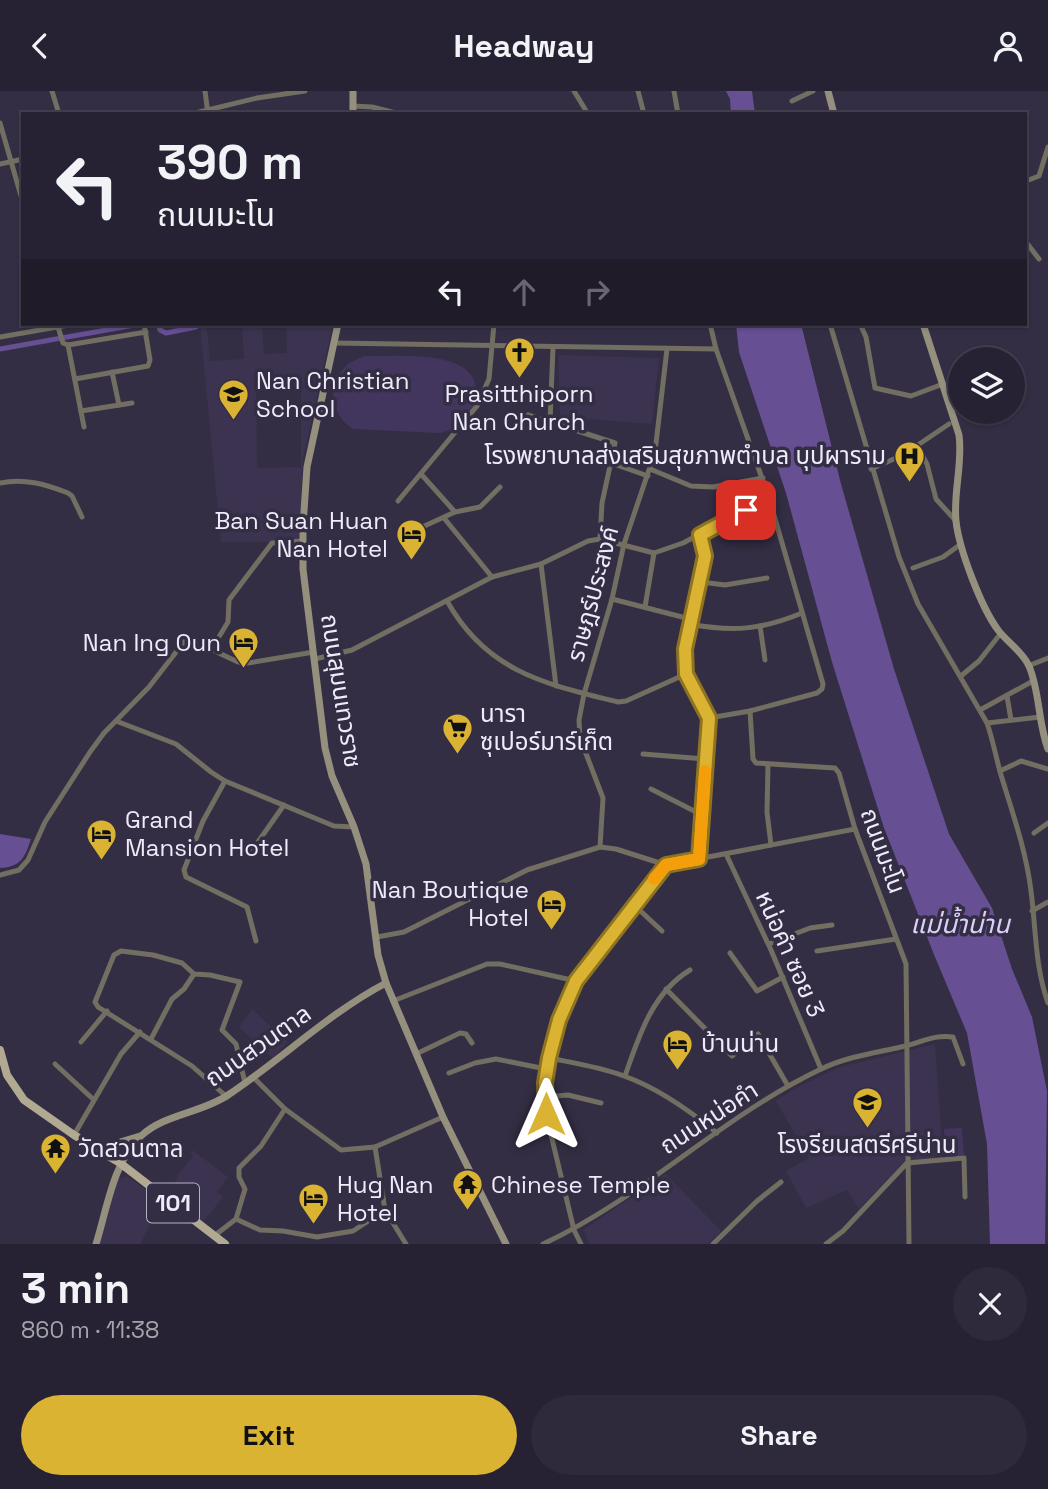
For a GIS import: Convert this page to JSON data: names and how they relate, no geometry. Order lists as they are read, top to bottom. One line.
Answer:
{"streets":{"main road":["101"],"street":["ราษฎร์ประสงค์","ถนนสุมนเทวราช","ถนนมะโน","หน่อคำ ซอย 3","ถนนสวนตาล","ถนนหน่อคำ"]},"crossings":[["ถนนสุมนเทวราช","ถนนสวนตาล"],["ถนนมะโน","ถนนหน่อคำ"],["หน่อคำ ซอย 3","ถนนหน่อคำ"],["ถนนสวนตาล","101"]],"water":["แม่น้ำน่าน"],"places":{"church":["Prasitthiporn Nan Church"],"school or university":["Nan Christian School","โรงรียนสตรีศรีน่าน"],"hospital":["โรงพยาบาลส่งเสริมสุขภาพตำบล บุปผาราม"],"hotel":["Ban Suan Huan Nan Hotel","Nan Ing Oun","Grand Mansion Hotel","Nan Boutique Hotel","บ้านน่าน","Hug Nan Hotel"],"supermarket":["นารา ซุเปอร์มาร์เก็ต"],"temple":["วัดสวนตาล","Chinese Temple"]},"page":{"header":"Headway","turn":["390 m","ถนนมะโน"],"heading":["3 min","860 m · 11:38"],"buttons":["Exit","Share"]}}
